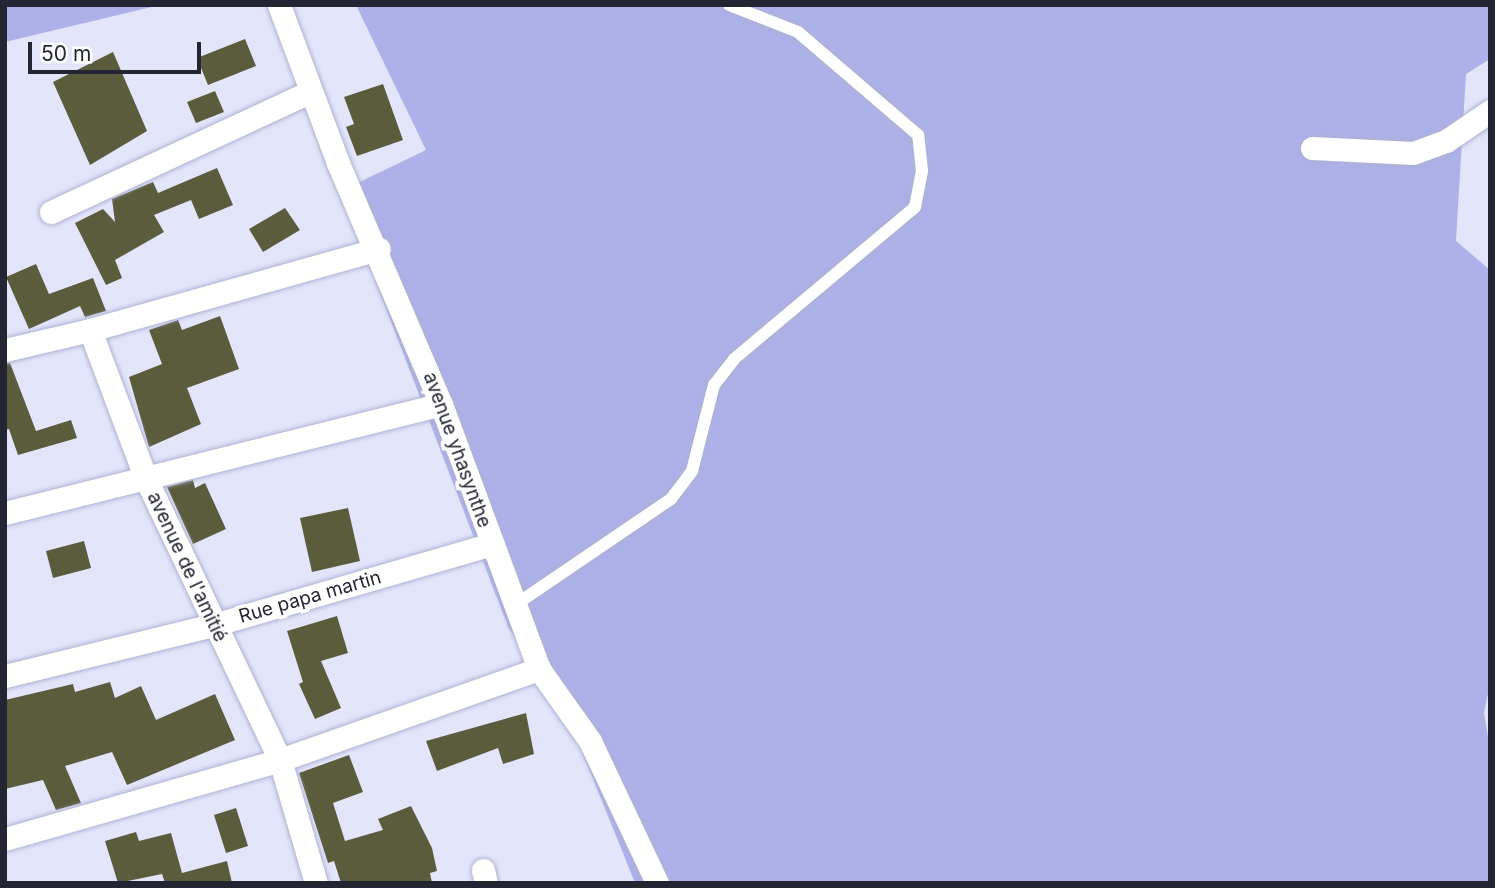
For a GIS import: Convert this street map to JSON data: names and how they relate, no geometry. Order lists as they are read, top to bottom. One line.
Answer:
{"streets":{"street":["avenue yhasynthe","avenue de l'amitié","Rue papa martin"]},"crossings":[["avenue yhasynthe","Rue papa martin"],["avenue de l'amitié","Rue papa martin"]],"scale_bar":"50 m"}
